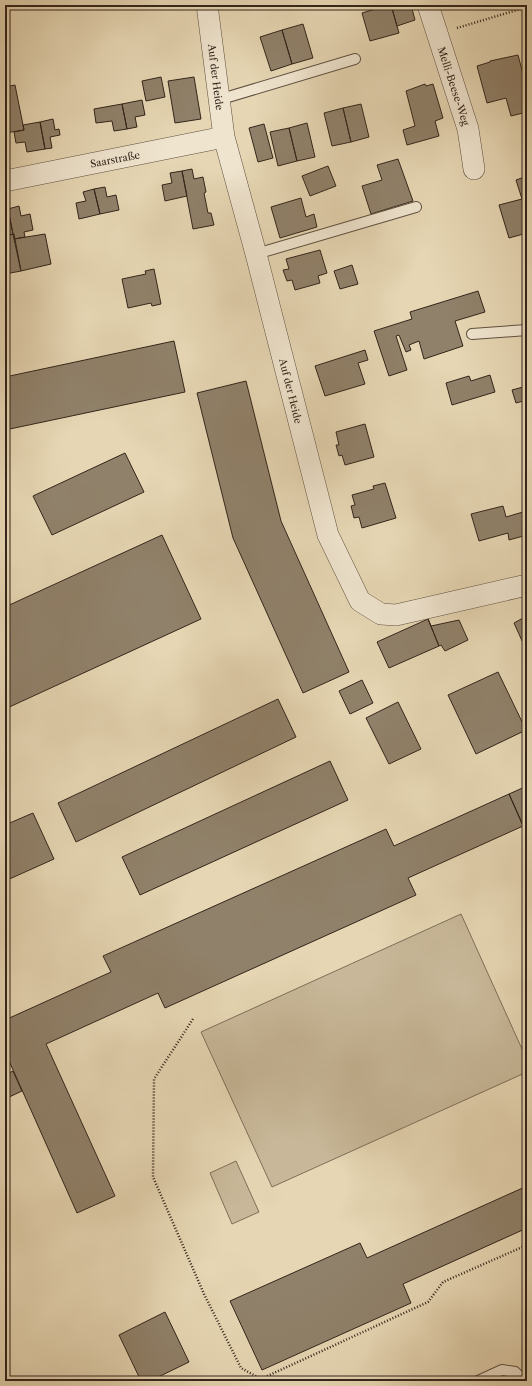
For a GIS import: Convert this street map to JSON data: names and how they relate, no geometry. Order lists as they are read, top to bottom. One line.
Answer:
{"streets":{"street":["Auf der Heide","Melli-Beese-Weg","Saarstraße"]},"crossings":[["Auf der Heide","Saarstraße"]]}
